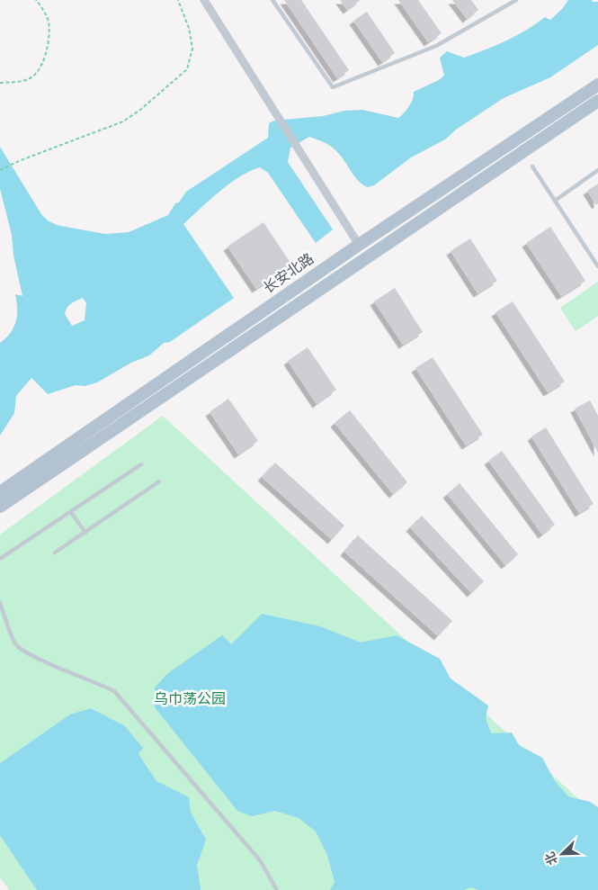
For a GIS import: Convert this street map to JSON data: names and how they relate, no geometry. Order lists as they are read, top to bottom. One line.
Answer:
{"streets":{"main road":["长安北路"]},"parks":["乌巾荡公园"],"north":"bottom left"}
